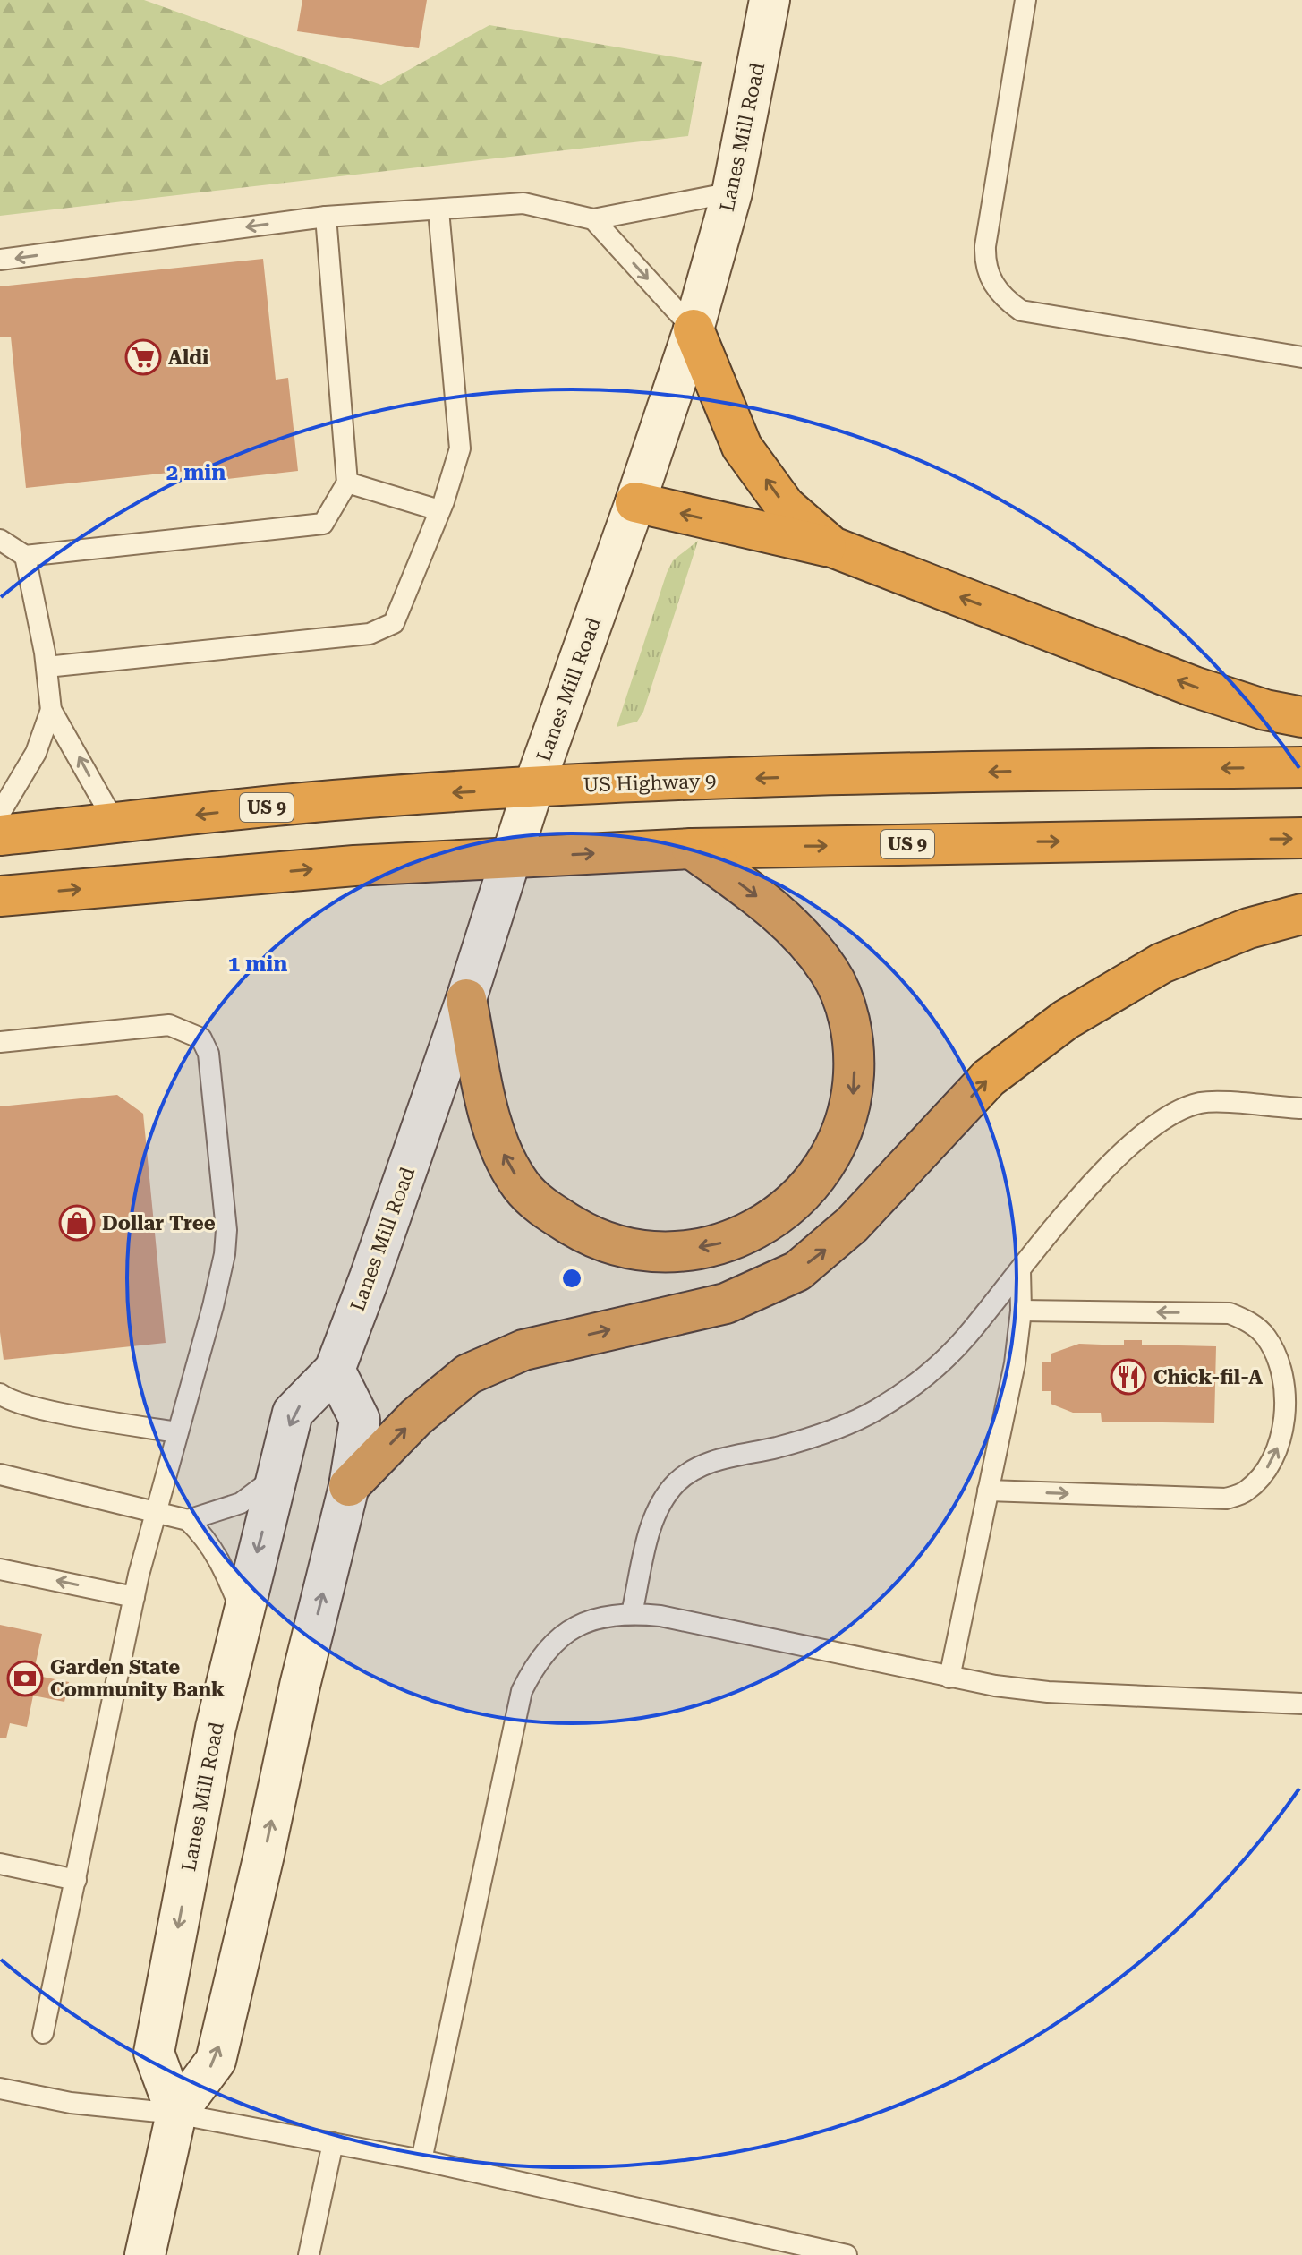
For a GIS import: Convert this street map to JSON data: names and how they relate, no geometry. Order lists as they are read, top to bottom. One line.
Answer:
{"streets":{"highway":["US Highway 9","US 9"],"street":["Lanes Mill Road"]},"crossings":[["Lanes Mill Road","US Highway 9"],["Lanes Mill Road","US 9"]],"places":{"supermarket":["Aldi"],"shop":["Dollar Tree"],"restaurant":["Chick-fil-A"],"bank":["Garden State Community Bank"]},"rings":["2 min","1 min"]}
